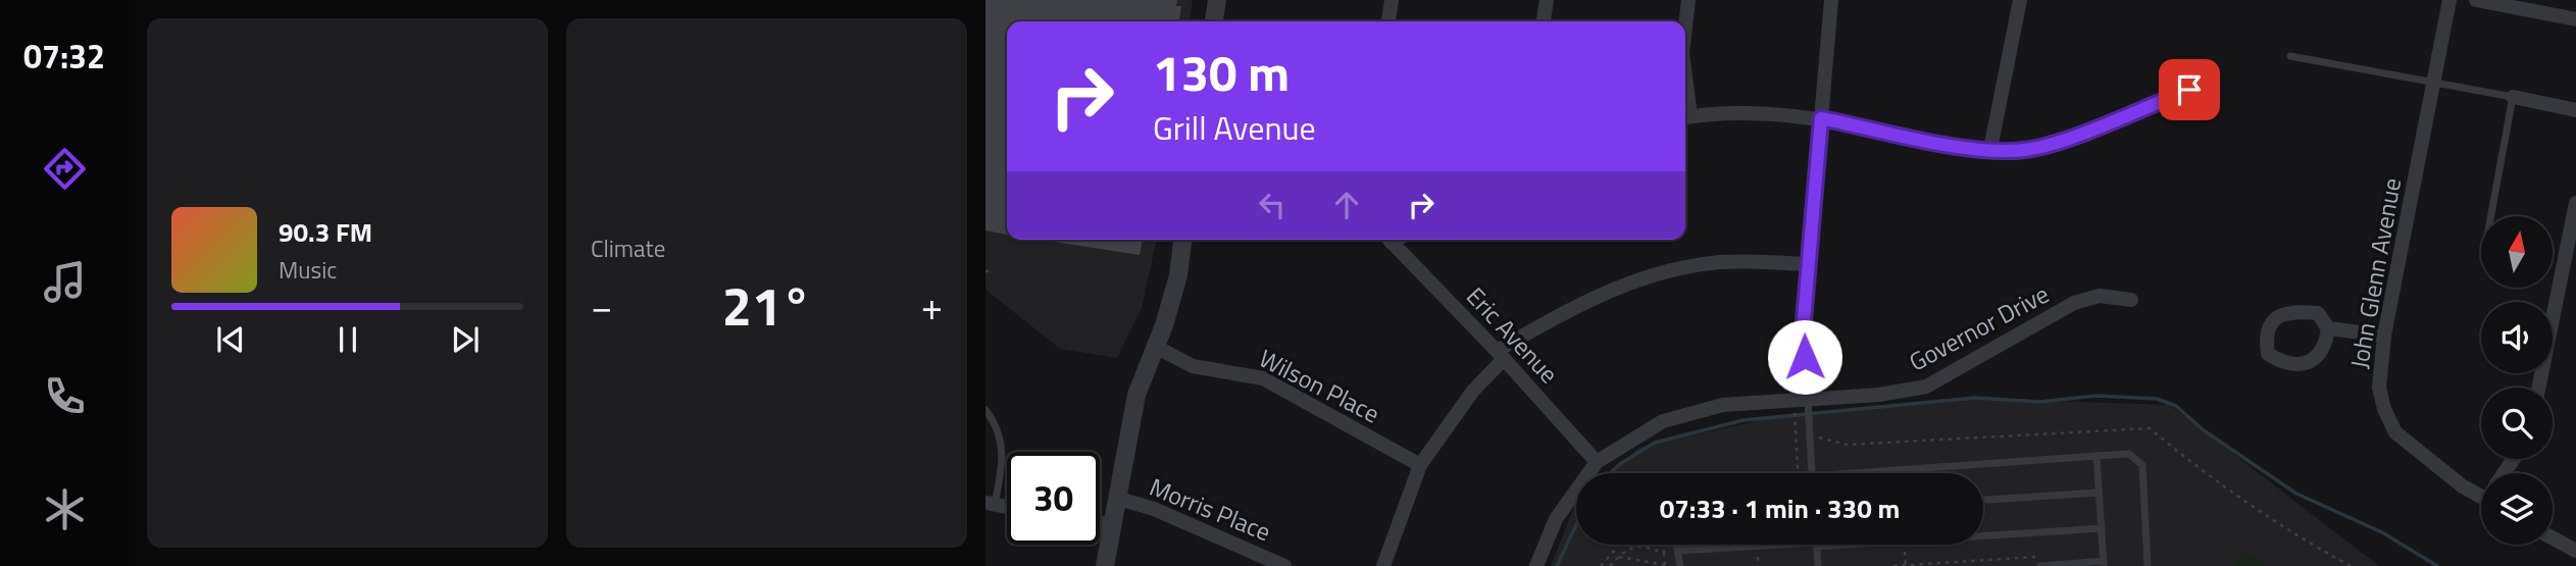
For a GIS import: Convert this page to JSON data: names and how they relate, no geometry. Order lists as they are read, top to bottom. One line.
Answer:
{"streets":{"street":["John Glenn Avenue","Governor Drive","Eric Avenue","Wilson Place","Morris Place"]},"crossings":[["Governor Drive","Eric Avenue"]],"north":"top","page":{"tabs":"07:32","tile":"Climate","turn":["130 m","Grill Avenue"],"song":["90.3 FM","Music"],"heat":["−","21°","+"],"limit":"30","trip":"07:33 · 1 min · 330 m"}}
